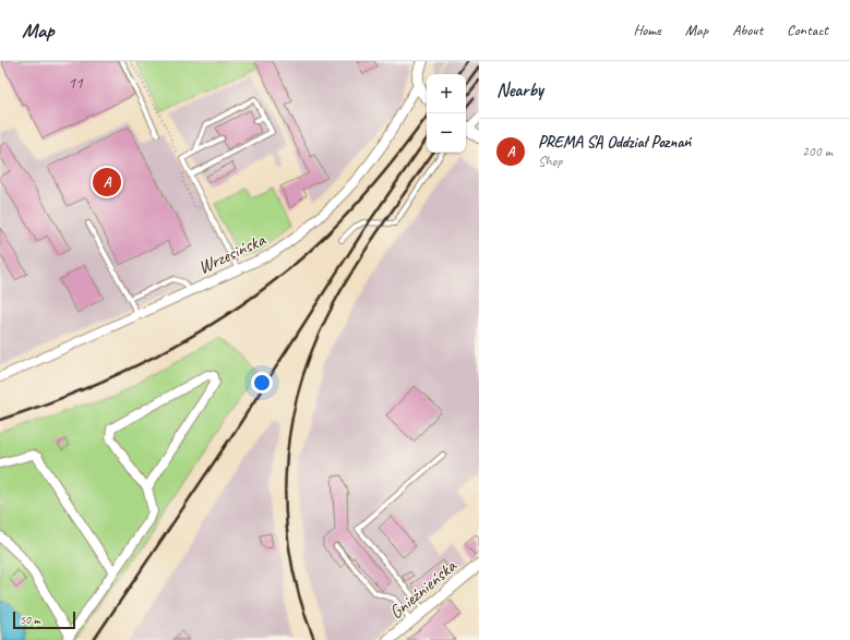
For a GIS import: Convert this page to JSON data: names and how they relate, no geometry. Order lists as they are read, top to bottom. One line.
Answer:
{"streets":{"street":["Wrzesińska","Gnieźnieńska"]},"house_numbers":["11"],"scale_bar":"50 m","page":{"header":"Map","nav":["Home","Map","About","Contact"],"heading":"Nearby","map_buttons":["+","−"],"list":[{"mark":"A","name":"PREMA SA Oddział Poznań","note":"Shop","value":"200 m"}],"pins":"A","scale":"50 m"}}
